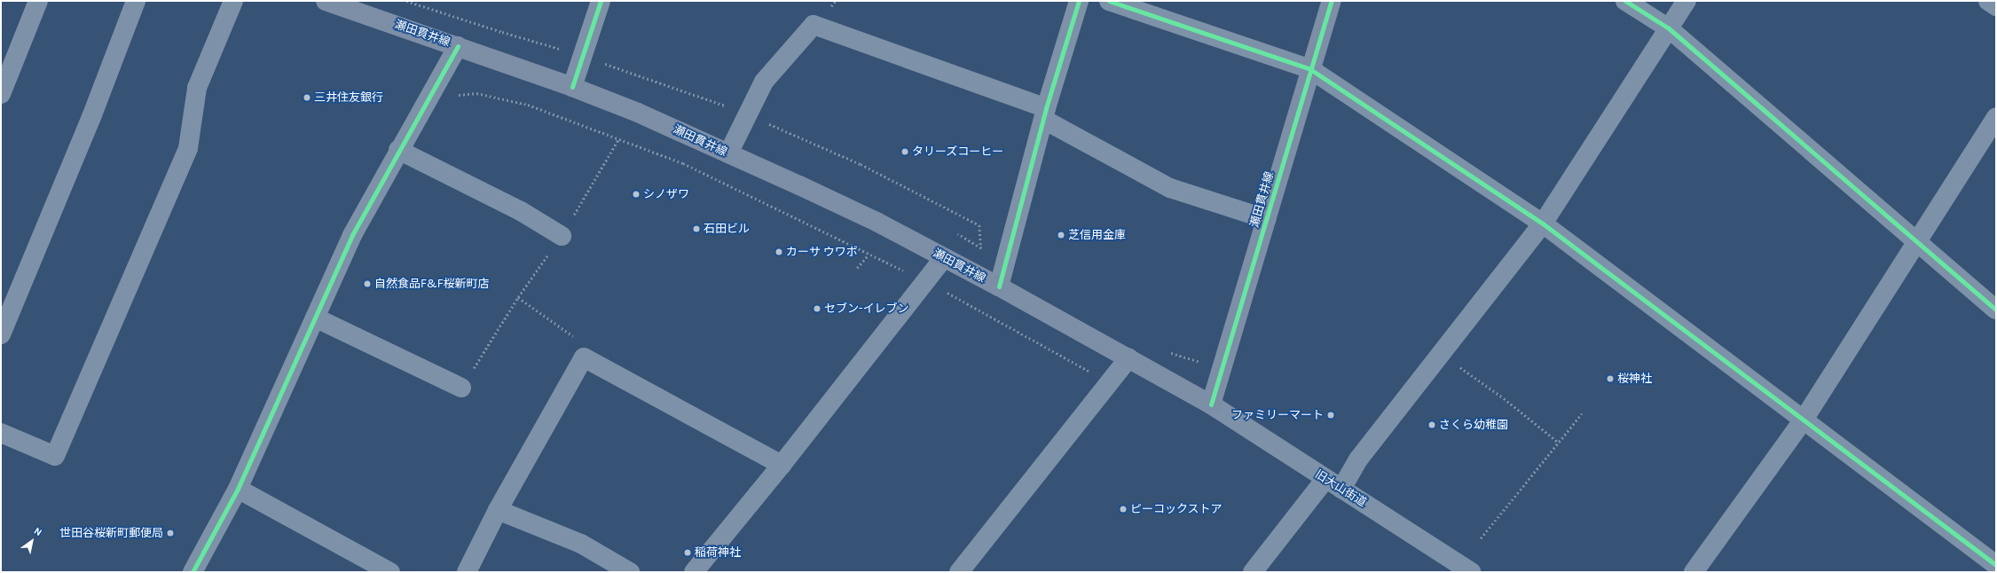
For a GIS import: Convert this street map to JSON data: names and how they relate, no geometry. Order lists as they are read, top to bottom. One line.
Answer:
{"streets":{"main road":["瀬田貫井線"],"street":["旧大山街道"]},"crossings":[["瀬田貫井線","旧大山街道"]],"places":["三井住友銀行","タリーズコーヒー","シノザワ","石田ビル","芝信用金庫","カーサ ウワボ","自然食品F&F桜新町店","セブン-イレブン","桜神社","ファミリーマート","さくら幼稚園","ピーコックストア","世田谷桜新町郵便局","稲荷神社"],"north":"top right"}
